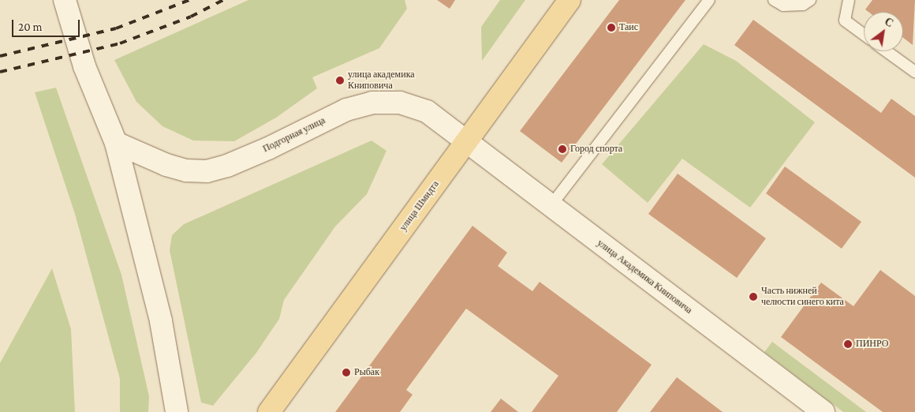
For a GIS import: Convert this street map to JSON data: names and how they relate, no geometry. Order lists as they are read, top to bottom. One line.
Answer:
{"streets":{"main road":["Подгорная улица","улица Шмидта","улица Академика Книповича"]},"crossings":[["Подгорная улица","улица Шмидта"],["Подгорная улица","улица Академика Книповича"],["улица Шмидта","улица Академика Книповича"]],"places":["Таис","улица академика Книповича","Город спорта","Часть нижней челюсти синего кита","ПИНРО","Рыбак"],"scale_bar":"20 m","north":"top right"}
